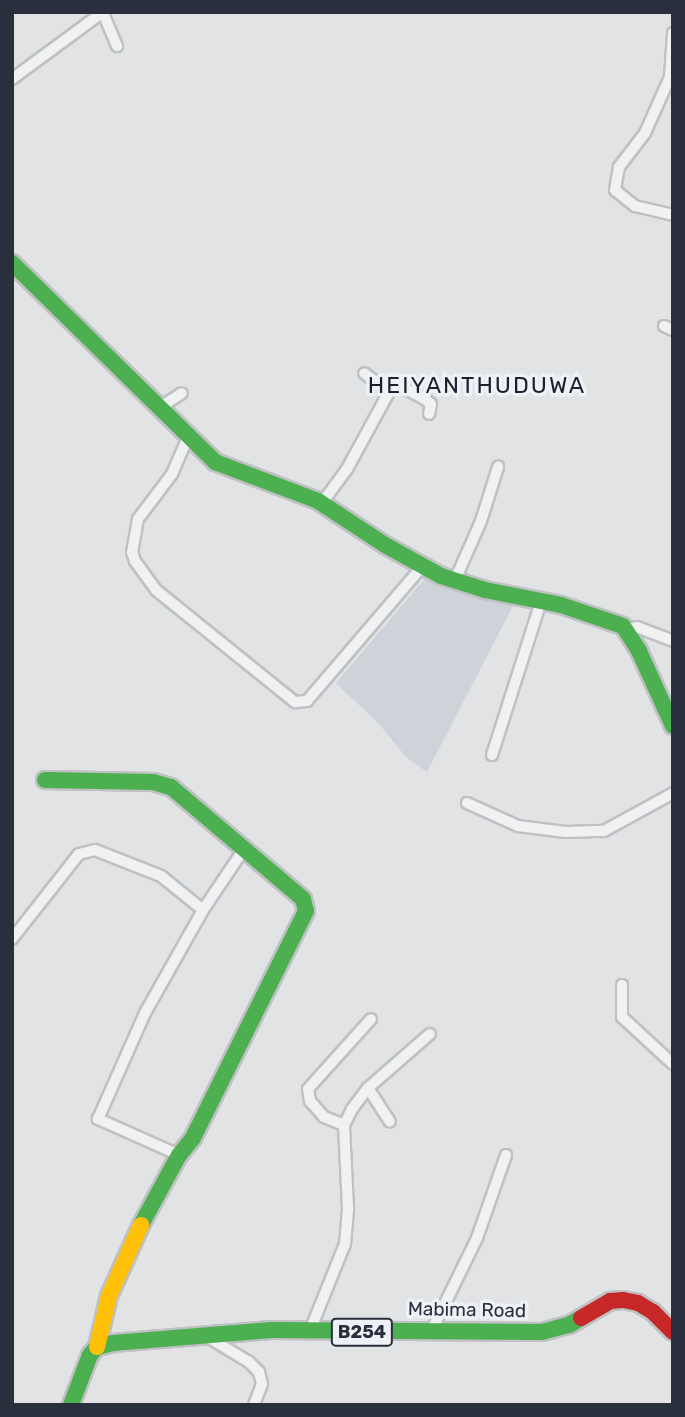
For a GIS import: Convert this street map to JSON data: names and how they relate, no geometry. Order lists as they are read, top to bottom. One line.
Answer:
{"streets":{"street":["Mabima Road","B254"]},"districts":["HEIYANTHUDUWA"]}
